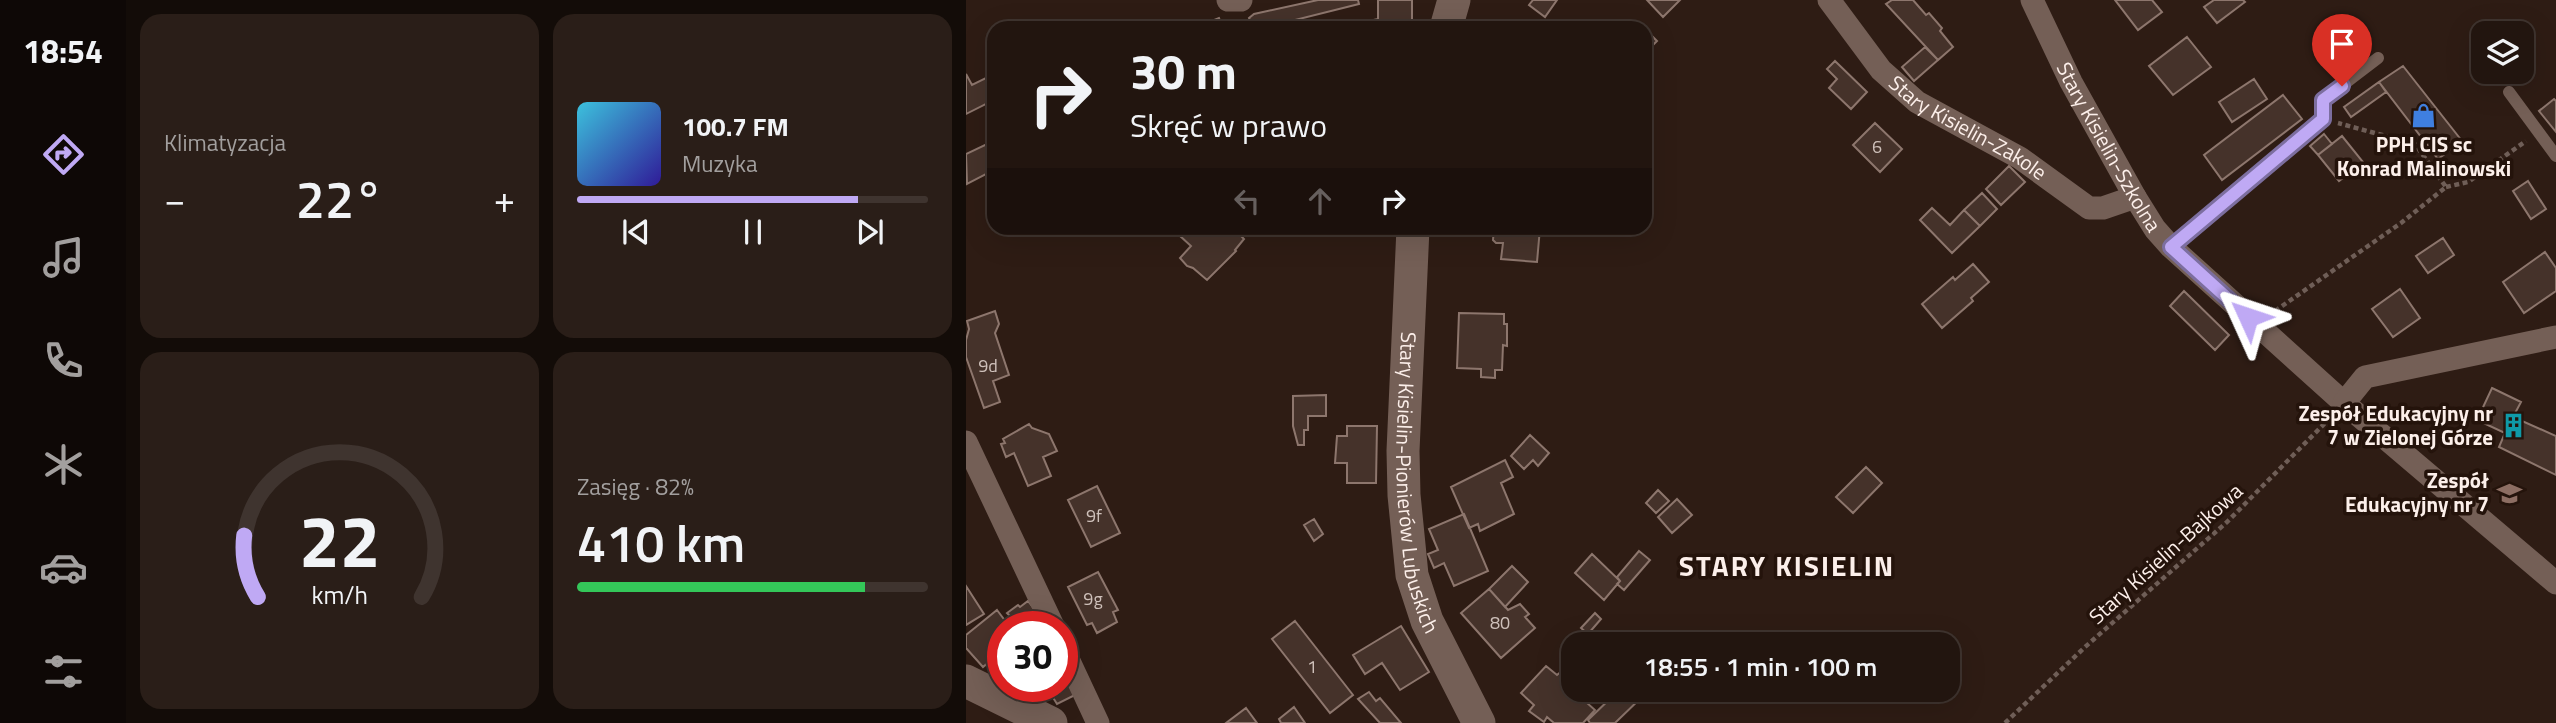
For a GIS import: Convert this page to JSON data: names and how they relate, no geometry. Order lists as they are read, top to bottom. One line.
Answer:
{"streets":{"street":["Stary Kisielin-Zakole","Stary Kisielin-Szkolna","Stary Kisielin-Pionierów Lubuskich"],"path":["Stary Kisielin-Bajkowa"]},"crossings":[["Stary Kisielin-Zakole","Stary Kisielin-Szkolna"],["Stary Kisielin-Szkolna","Stary Kisielin-Bajkowa"]],"districts":["STARY KISIELIN"],"places":{"shop":["PPH CIS sc Konrad Malinowski"],"building":["Zespół Edukacyjny nr 7 w Zielonej Górze"],"school or university":["Zespół Edukacyjny nr 7"]},"house_numbers":["6","9d","9f","9g","80","1"],"page":{"tabs":"18:54","tile":["Klimatyzacja",["Zasięg · 82%","410 km"]],"turn":["30 m","Skręć w prawo"],"song":["100.7 FM","Muzyka"],"heat":["−","22°","+"],"limit":"30","trip":"18:55 · 1 min · 100 m","gauge":["22","km/h"]}}
